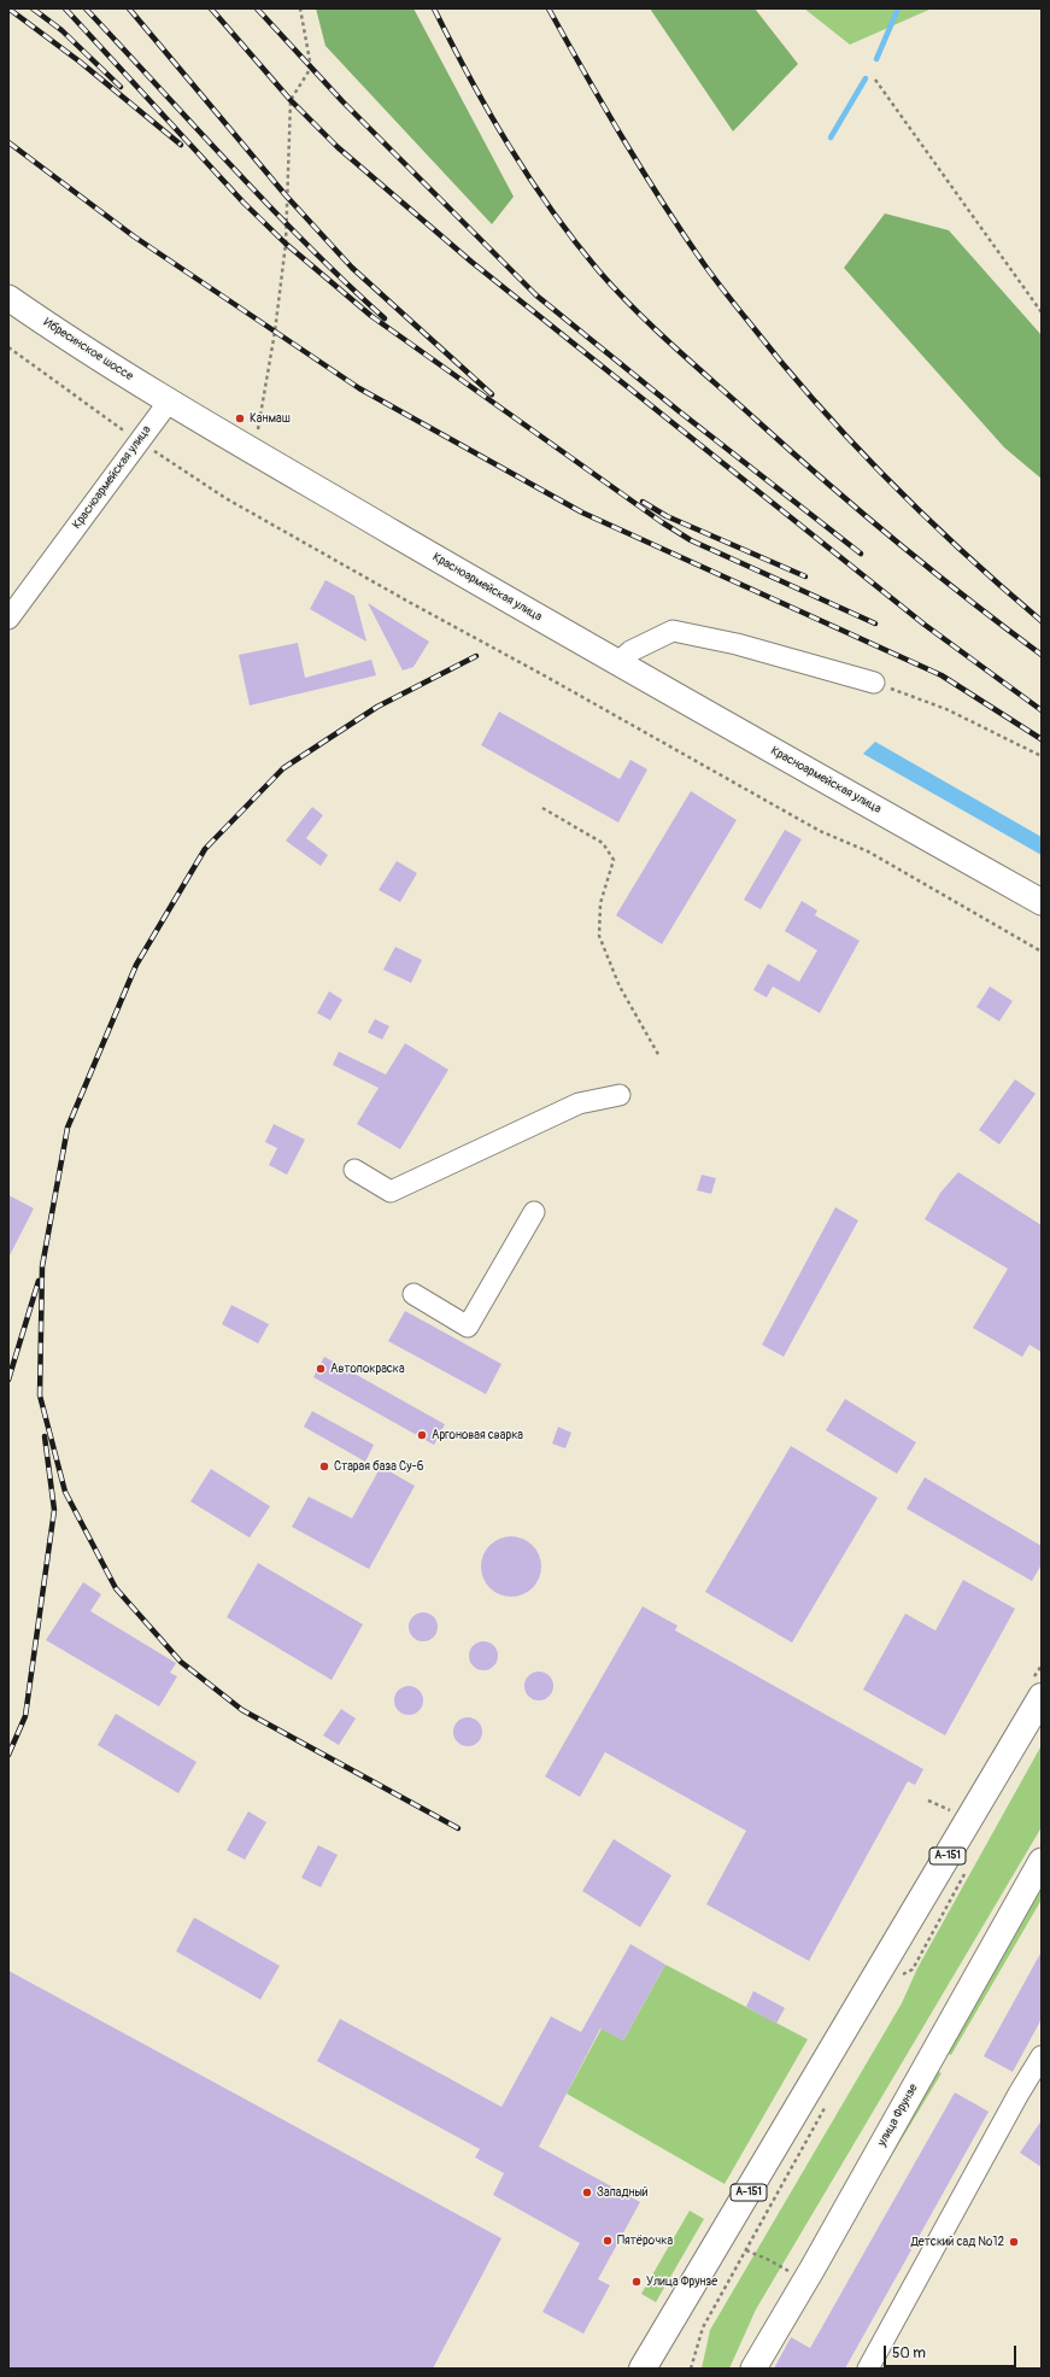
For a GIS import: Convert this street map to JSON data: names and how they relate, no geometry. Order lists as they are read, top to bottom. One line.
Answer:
{"streets":{"highway":["А-151"],"main road":["Ибресинское шоссе","Красноармейская улица","улица Фрунзе"]},"crossings":[["Ибресинское шоссе","Красноармейская улица"]],"places":["Канмаш","Автопокраска","Аргоновая сварка","Старая база Су-6","Западный","Пятёрочка","Детский сад №12","Улица Фрунзе"],"scale_bar":"50 m"}
